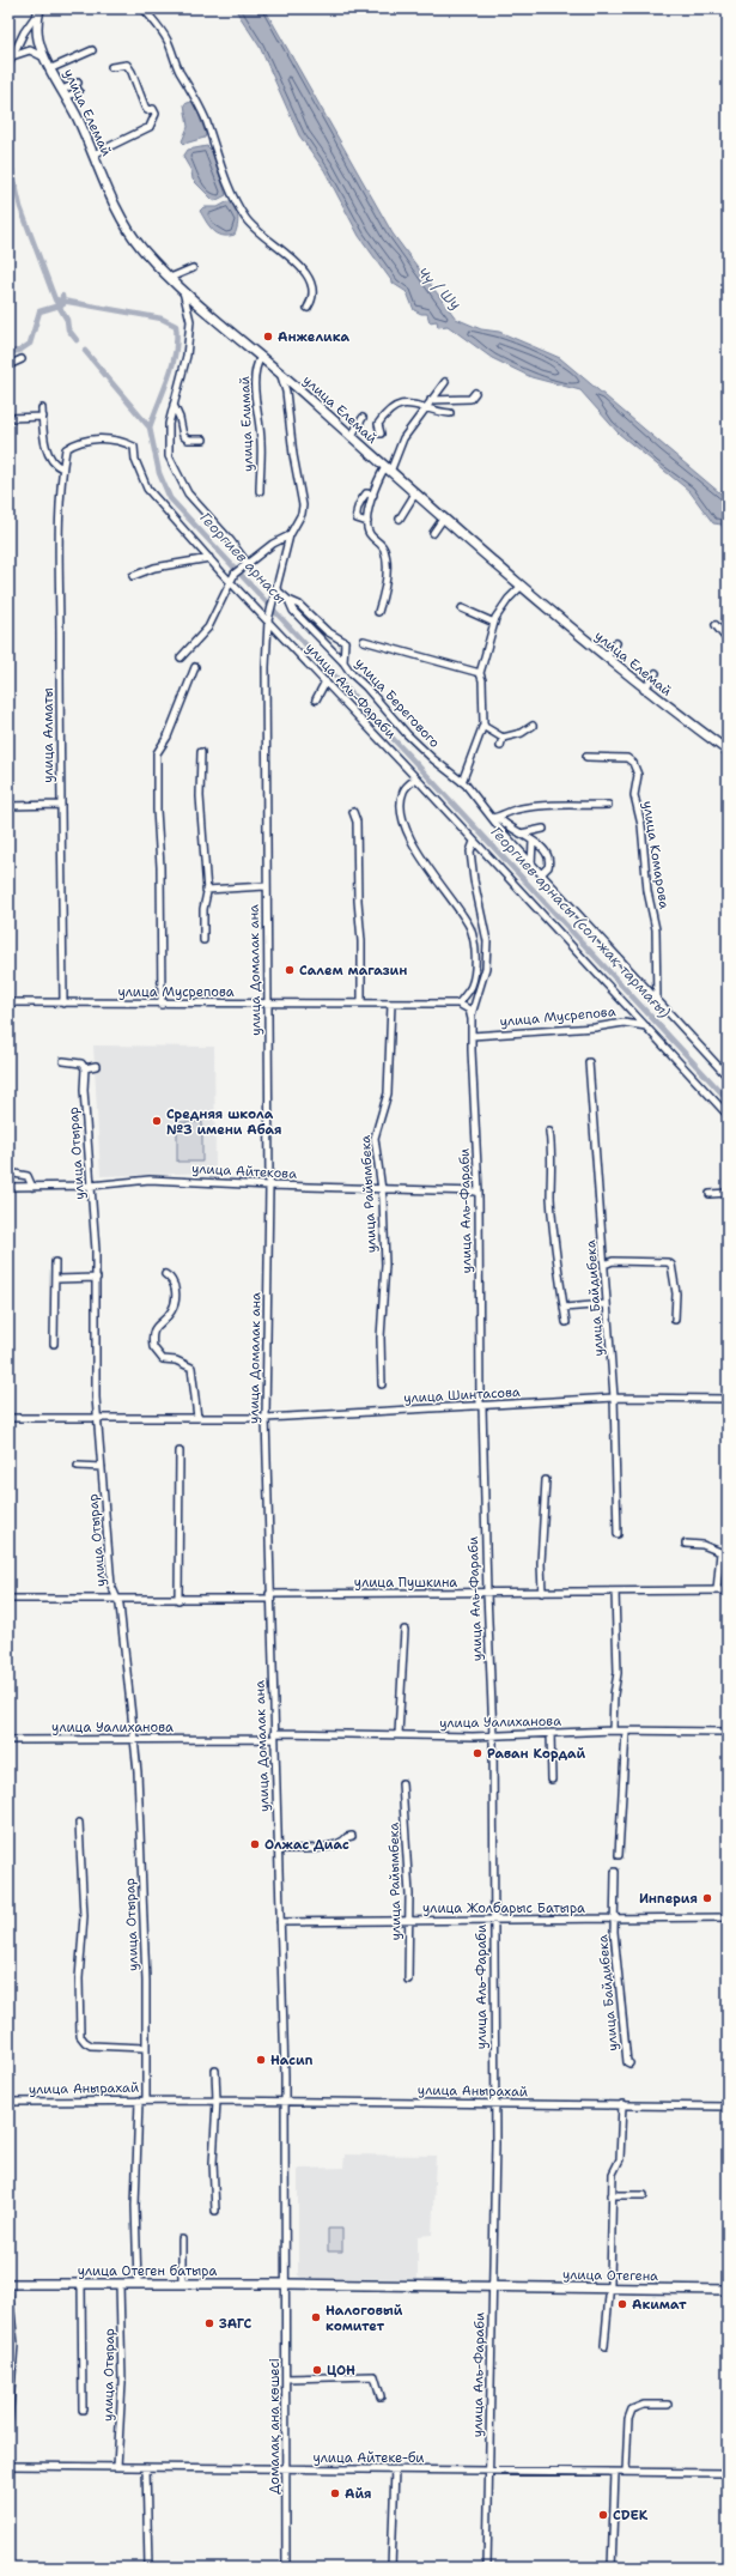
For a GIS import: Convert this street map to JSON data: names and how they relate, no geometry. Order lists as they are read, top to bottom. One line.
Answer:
{"streets":{"street":["улица Елемай","улица Елимай","улица Аль-Фараби","улица Берегового","улица Алматы","улица Комарова","улица Домалак ана","улица Мусрепова","улица Отырар","улица Айтекова","улица Райымбека","улица Байдибека","улица Шинтасова","улица Пушкина","улица Уалиханова","улица Жолбарыс Батыра","улица Анырахай","улица Отеген батыра","улица Отегена","Домалақ ана көшесі","улица Айтеке-би"]},"crossings":[["улица Елемай","улица Елимай"],["улица Аль-Фараби","улица Алматы"],["улица Аль-Фараби","улица Домалак ана"],["улица Аль-Фараби","улица Мусрепова"],["улица Аль-Фараби","улица Айтекова"],["улица Аль-Фараби","улица Шинтасова"],["улица Аль-Фараби","улица Пушкина"],["улица Аль-Фараби","улица Уалиханова"],["улица Аль-Фараби","улица Жолбарыс Батыра"],["улица Аль-Фараби","улица Анырахай"],["улица Аль-Фараби","улица Отеген батыра"],["улица Аль-Фараби","улица Отегена"],["улица Аль-Фараби","улица Айтеке-би"],["улица Берегового","улица Комарова"],["улица Берегового","улица Домалак ана"],["улица Алматы","улица Домалак ана"],["улица Алматы","улица Мусрепова"],["улица Домалак ана","улица Мусрепова"],["улица Домалак ана","улица Айтекова"],["улица Домалак ана","улица Шинтасова"],["улица Домалак ана","улица Пушкина"],["улица Домалак ана","улица Уалиханова"],["улица Домалак ана","улица Жолбарыс Батыра"],["улица Домалак ана","улица Анырахай"],["улица Домалак ана","Домалақ ана көшесі"],["улица Мусрепова","улица Райымбека"],["улица Отырар","улица Айтекова"],["улица Отырар","улица Шинтасова"],["улица Отырар","улица Пушкина"],["улица Отырар","улица Уалиханова"],["улица Отырар","улица Анырахай"],["улица Отырар","улица Отеген батыра"],["улица Отырар","улица Айтеке-би"],["улица Айтекова","улица Райымбека"],["улица Райымбека","улица Жолбарыс Батыра"],["улица Байдибека","улица Шинтасова"],["улица Байдибека","улица Жолбарыс Батыра"],["улица Анырахай","Домалақ ана көшесі"],["улица Отеген батыра","улица Отегена"],["улица Отеген батыра","Домалақ ана көшесі"],["Домалақ ана көшесі","улица Айтеке-би"]],"water":["Чү / Шу","Георгиев арнасы","Георгиев арнасы (сол жақ тармағы)"],"places":["Анжелика","Салем магазин","Средняя школа №3 имени Абая","Раван Кордай","Олжас Диас","Инперия","Насип","Акимат","Налоговый комитет","ЗАГС","ЦОН","Айя","CDEK"]}
